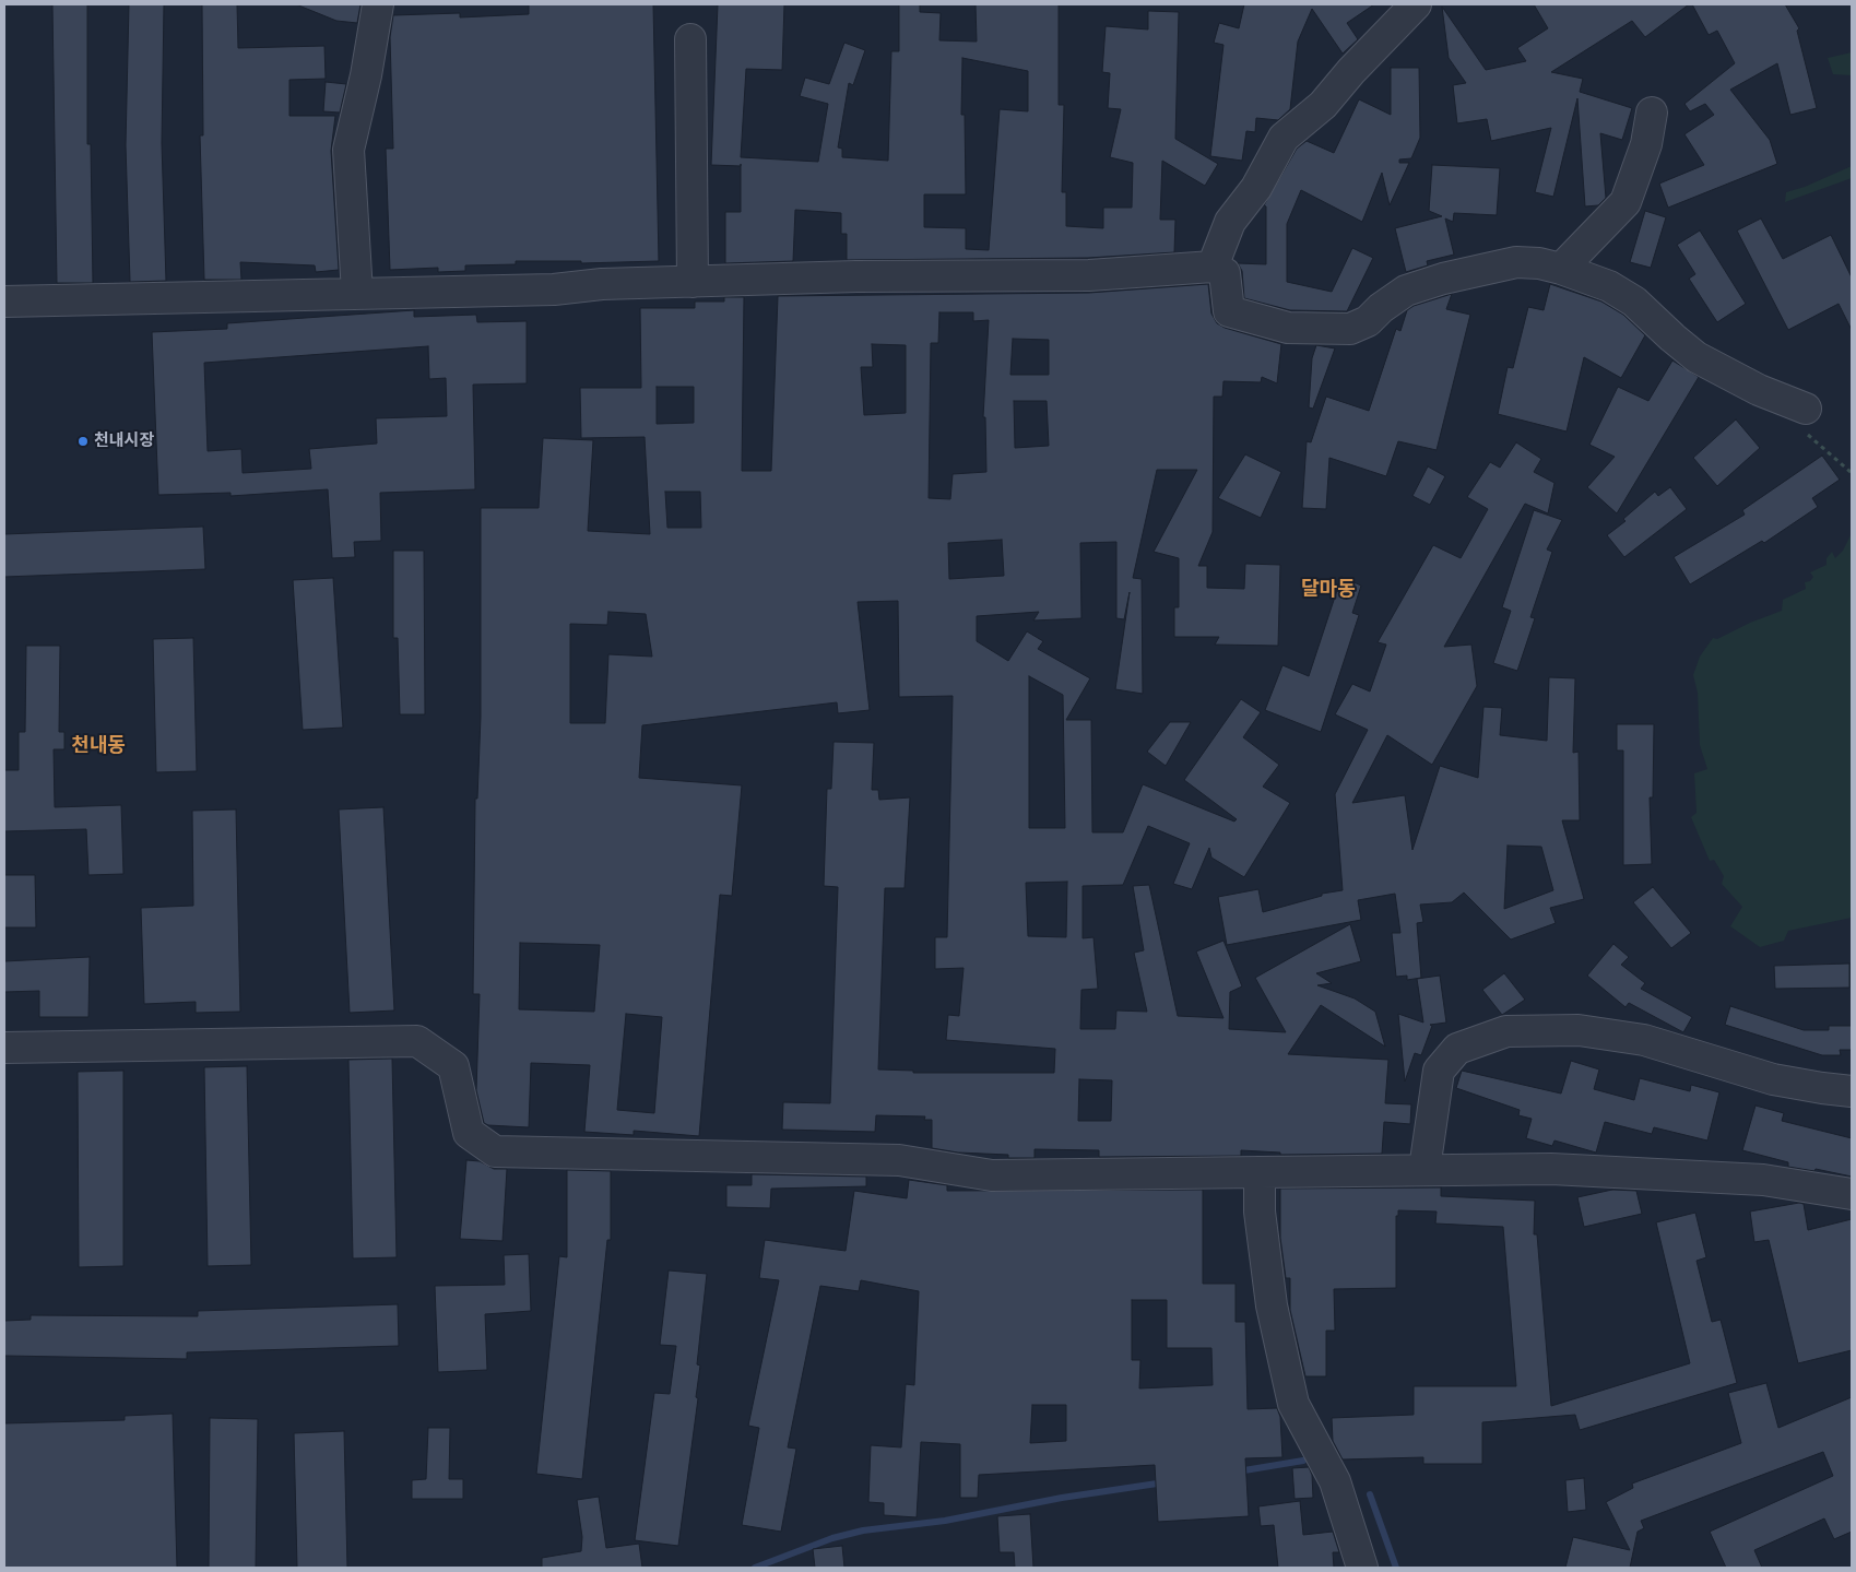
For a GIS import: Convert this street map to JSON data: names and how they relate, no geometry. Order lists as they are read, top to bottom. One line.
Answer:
{"districts":["달마동","천내동"],"places":["천내시장"]}
